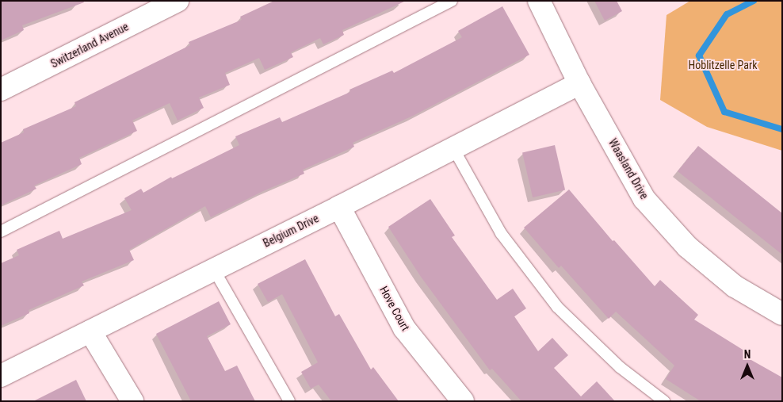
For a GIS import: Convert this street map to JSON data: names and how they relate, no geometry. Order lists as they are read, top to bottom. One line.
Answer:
{"streets":{"street":["Switzerland Avenue","Waasland Drive","Belgium Drive","Hove Court"]},"crossings":[["Waasland Drive","Belgium Drive"],["Belgium Drive","Hove Court"]],"parks":["Hoblitzelle Park"],"north":"top"}
